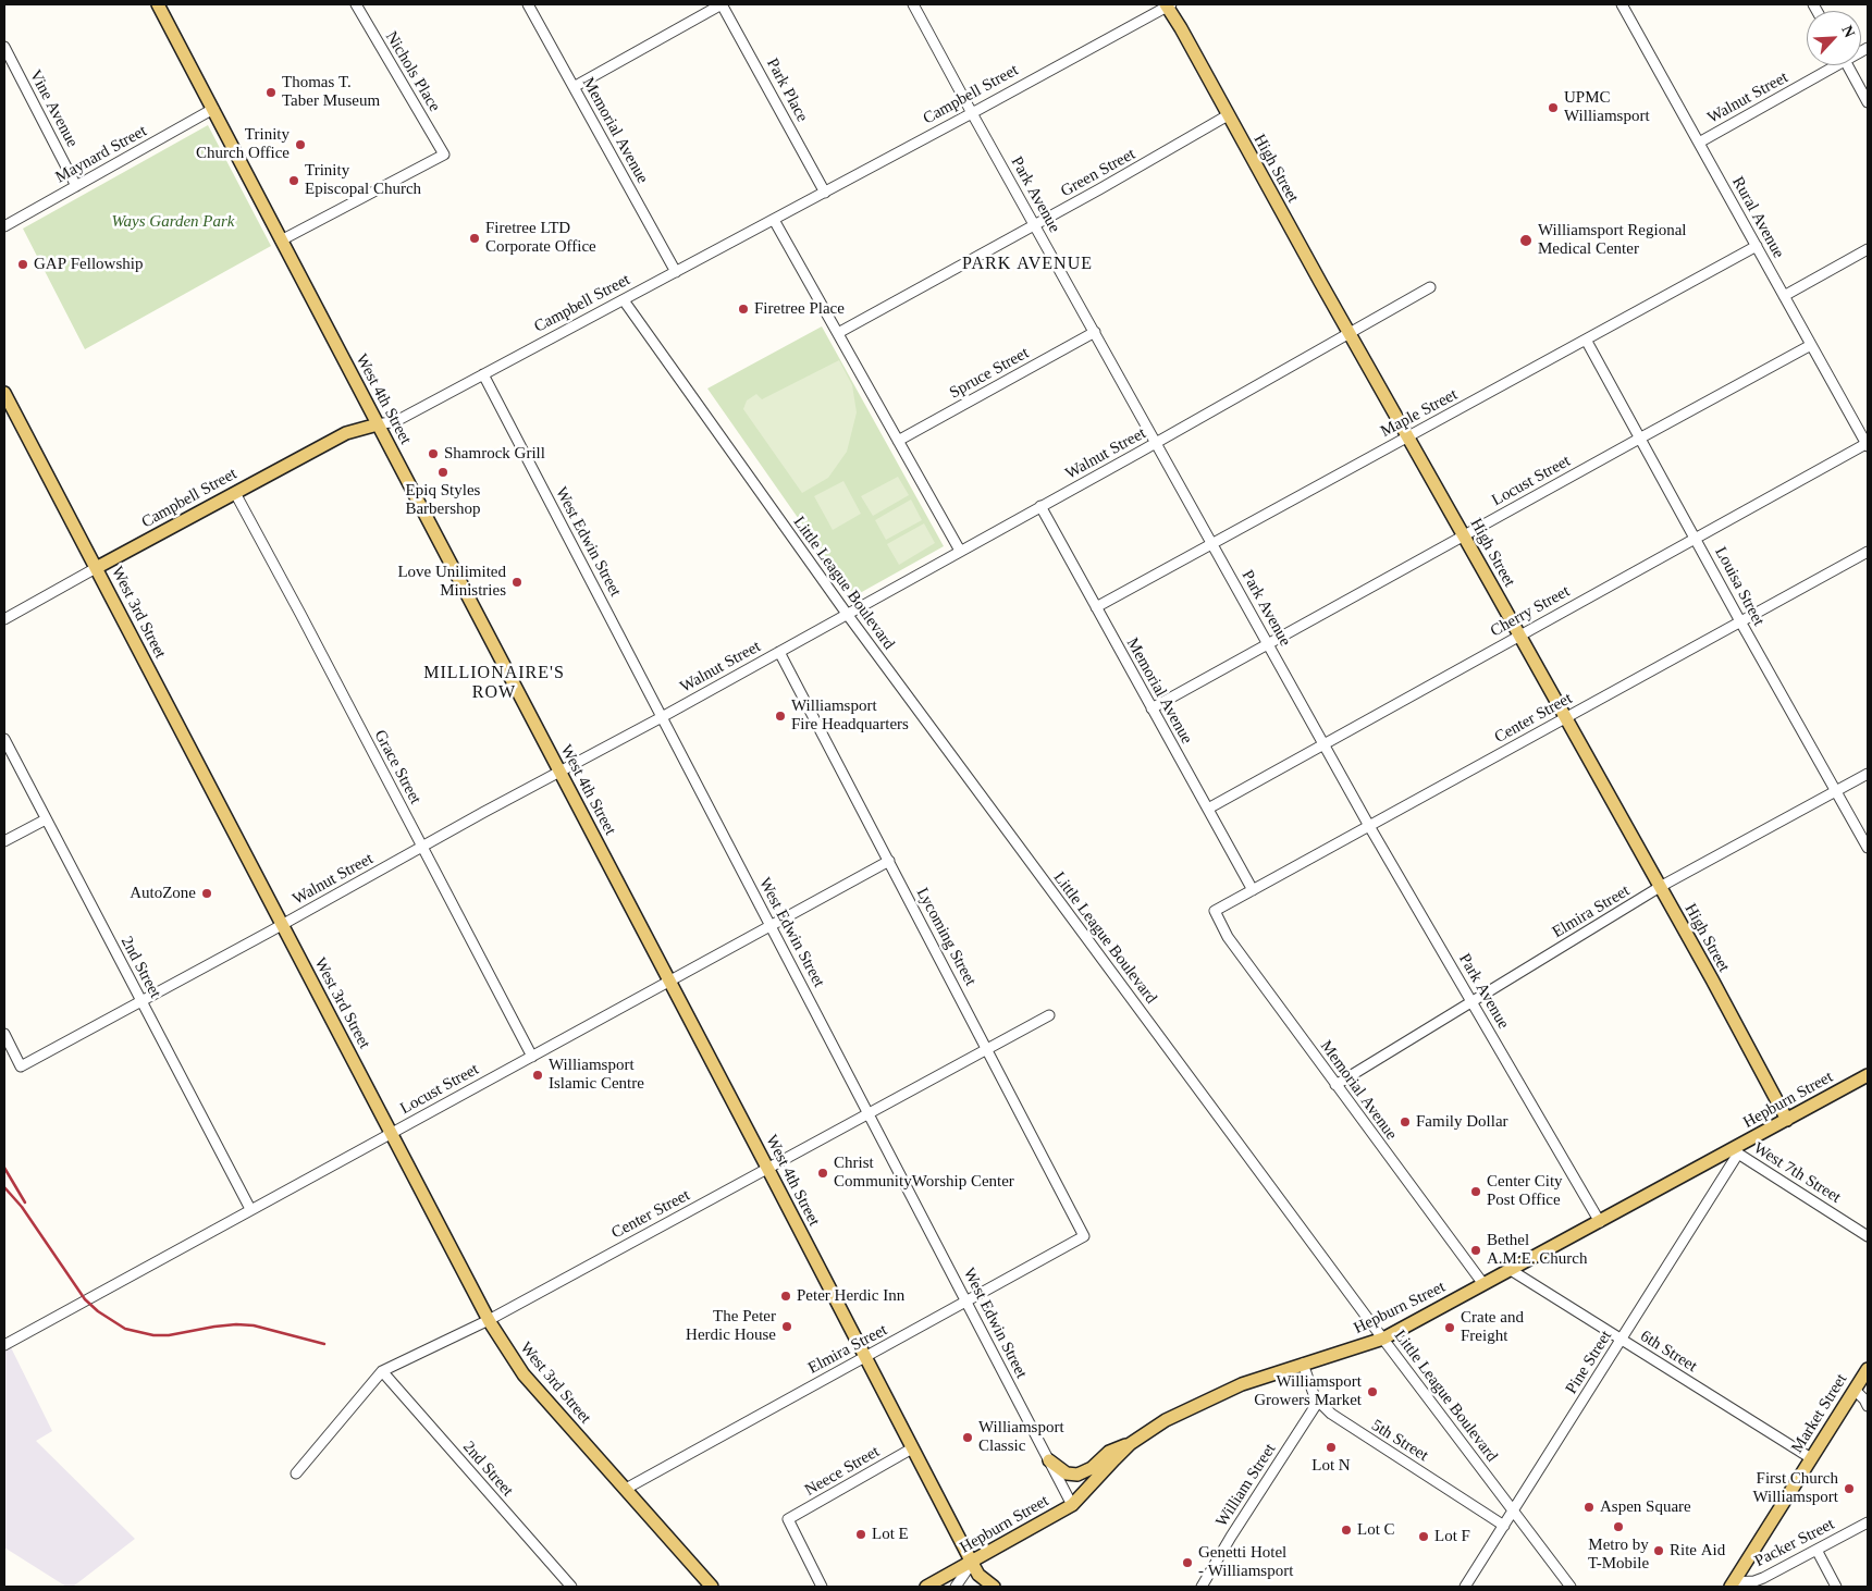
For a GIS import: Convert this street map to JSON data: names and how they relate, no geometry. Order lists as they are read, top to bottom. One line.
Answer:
{"streets":{"main road":["Campbell Street","High Street","West 4th Street","West 3rd Street","Hepburn Street","Market Street"],"street":["Nichols Place","Park Place","Walnut Street","Vine Avenue","Memorial Avenue","Maynard Street","Green Street","Park Avenue","Rural Avenue","Spruce Street","Maple Street","Locust Street","West Edwin Street","Little League Boulevard","Louisa Street","Cherry Street","Center Street","Grace Street","Elmira Street","Lycoming Street","2nd Street","West 7th Street","6th Street","Pine Street","5th Street","Neece Street","William Street","Packer Street"]},"crossings":[["Nichols Place","West 4th Street"],["Park Place","Campbell Street"],["Campbell Street","Memorial Avenue"],["Campbell Street","High Street"],["Campbell Street","Park Avenue"],["Campbell Street","West 4th Street"],["Campbell Street","West Edwin Street"],["Campbell Street","Little League Boulevard"],["Campbell Street","West 3rd Street"],["Campbell Street","Grace Street"],["Walnut Street","Memorial Avenue"],["Walnut Street","High Street"],["Walnut Street","Park Avenue"],["Walnut Street","Rural Avenue"],["Walnut Street","West 4th Street"],["Walnut Street","West Edwin Street"],["Walnut Street","Little League Boulevard"],["Walnut Street","West 3rd Street"],["Walnut Street","Grace Street"],["Walnut Street","Lycoming Street"],["Walnut Street","2nd Street"],["Vine Avenue","Maynard Street"],["Memorial Avenue","Maple Street"],["Memorial Avenue","Locust Street"],["Memorial Avenue","Cherry Street"],["Memorial Avenue","Center Street"],["Memorial Avenue","Elmira Street"],["Memorial Avenue","Hepburn Street"],["Maynard Street","West 4th Street"],["High Street","Green Street"],["High Street","Maple Street"],["High Street","Locust Street"],["High Street","Cherry Street"],["High Street","Center Street"],["High Street","Elmira Street"],["High Street","Hepburn Street"],["Green Street","Park Avenue"],["Park Avenue","Spruce Street"],["Park Avenue","Maple Street"],["Park Avenue","Locust Street"],["Park Avenue","Cherry Street"],["Park Avenue","Center Street"],["Park Avenue","Elmira Street"],["Park Avenue","Hepburn Street"],["Rural Avenue","Maple Street"],["Rural Avenue","Locust Street"],["Rural Avenue","Cherry Street"],["West 4th Street","Locust Street"],["West 4th Street","Center Street"],["West 4th Street","Elmira Street"],["West 4th Street","Hepburn Street"],["West 4th Street","Neece Street"],["Maple Street","Louisa Street"],["Locust Street","West Edwin Street"],["Locust Street","Louisa Street"],["Locust Street","West 3rd Street"],["Locust Street","Grace Street"],["Locust Street","Lycoming Street"],["Locust Street","2nd Street"],["West Edwin Street","Center Street"],["West Edwin Street","Elmira Street"],["West Edwin Street","Hepburn Street"],["Little League Boulevard","Hepburn Street"],["Little League Boulevard","Pine Street"],["Louisa Street","Cherry Street"],["Louisa Street","Center Street"],["Louisa Street","Elmira Street"],["West 3rd Street","Center Street"],["West 3rd Street","Elmira Street"],["Center Street","Lycoming Street"],["Center Street","2nd Street"],["Elmira Street","Lycoming Street"],["Hepburn Street","West 7th Street"],["Hepburn Street","6th Street"],["Hepburn Street","Pine Street"],["Hepburn Street","5th Street"],["West 7th Street","Pine Street"],["6th Street","Pine Street"],["6th Street","Market Street"],["Pine Street","5th Street"],["Market Street","Packer Street"],["5th Street","William Street"]],"districts":["PARK AVENUE","MILLIONAIRE'S ROW"],"parks":["Ways Garden Park"],"places":["Thomas T. Taber Museum","UPMC Williamsport","Trinity Church Office","Trinity Episcopal Church","Firetree LTD Corporate Office","Williamsport Regional Medical Center","GAP Fellowship","Firetree Place","Shamrock Grill","Epiq Styles Barbershop","Love Unilimited Ministries","Williamsport Fire Headquarters","AutoZone","Williamsport Islamic Centre","Family Dollar","Christ CommunityWorship Center","Center City Post Office","Bethel A.M.E. Church","Peter Herdic Inn","The Peter Herdic House","Crate and Freight","Williamsport Growers Market","Williamsport Classic","Lot N","First Church Williamsport","Aspen Square","Metro by T-Mobile","Lot C","Lot E","Lot F","Rite Aid","Genetti Hotel - Williamsport"],"north":"top right"}
